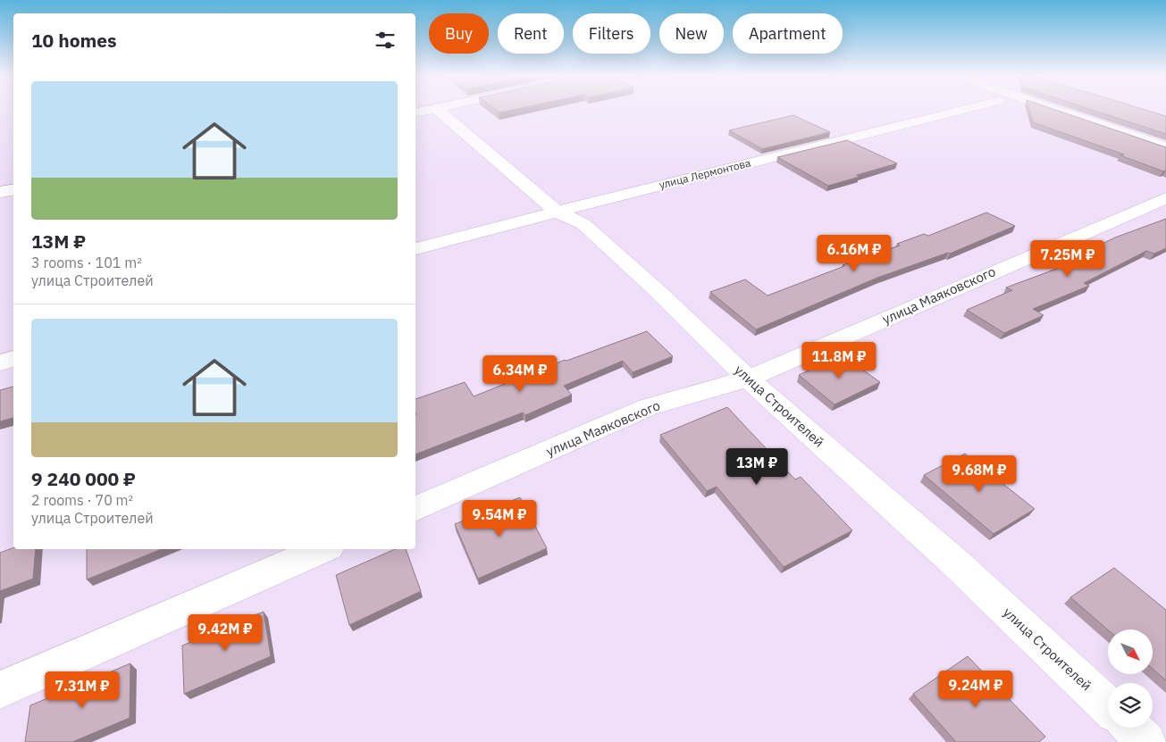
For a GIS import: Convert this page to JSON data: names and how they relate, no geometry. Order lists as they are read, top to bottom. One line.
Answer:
{"streets":{"street":["улица Лермонтова","улица Маяковского","улица Строителей"]},"crossings":[["улица Лермонтова","улица Строителей"],["улица Маяковского","улица Строителей"]],"north":"bottom right","page":{"chip":["Buy","Rent","Filters","New","Apartment"],"heading":"10 homes","list":[{"name":"13M ₽","note":"3 rooms · 101 m² · улица Строителей"},{"name":"9 240 000 ₽","note":"2 rooms · 70 m² · улица Строителей"}],"price":["6.16M ₽","7.25M ₽","11.8M ₽","6.34M ₽","13M ₽","9.68M ₽","9.54M ₽","9.42M ₽","9.24M ₽","7.31M ₽"]}}
